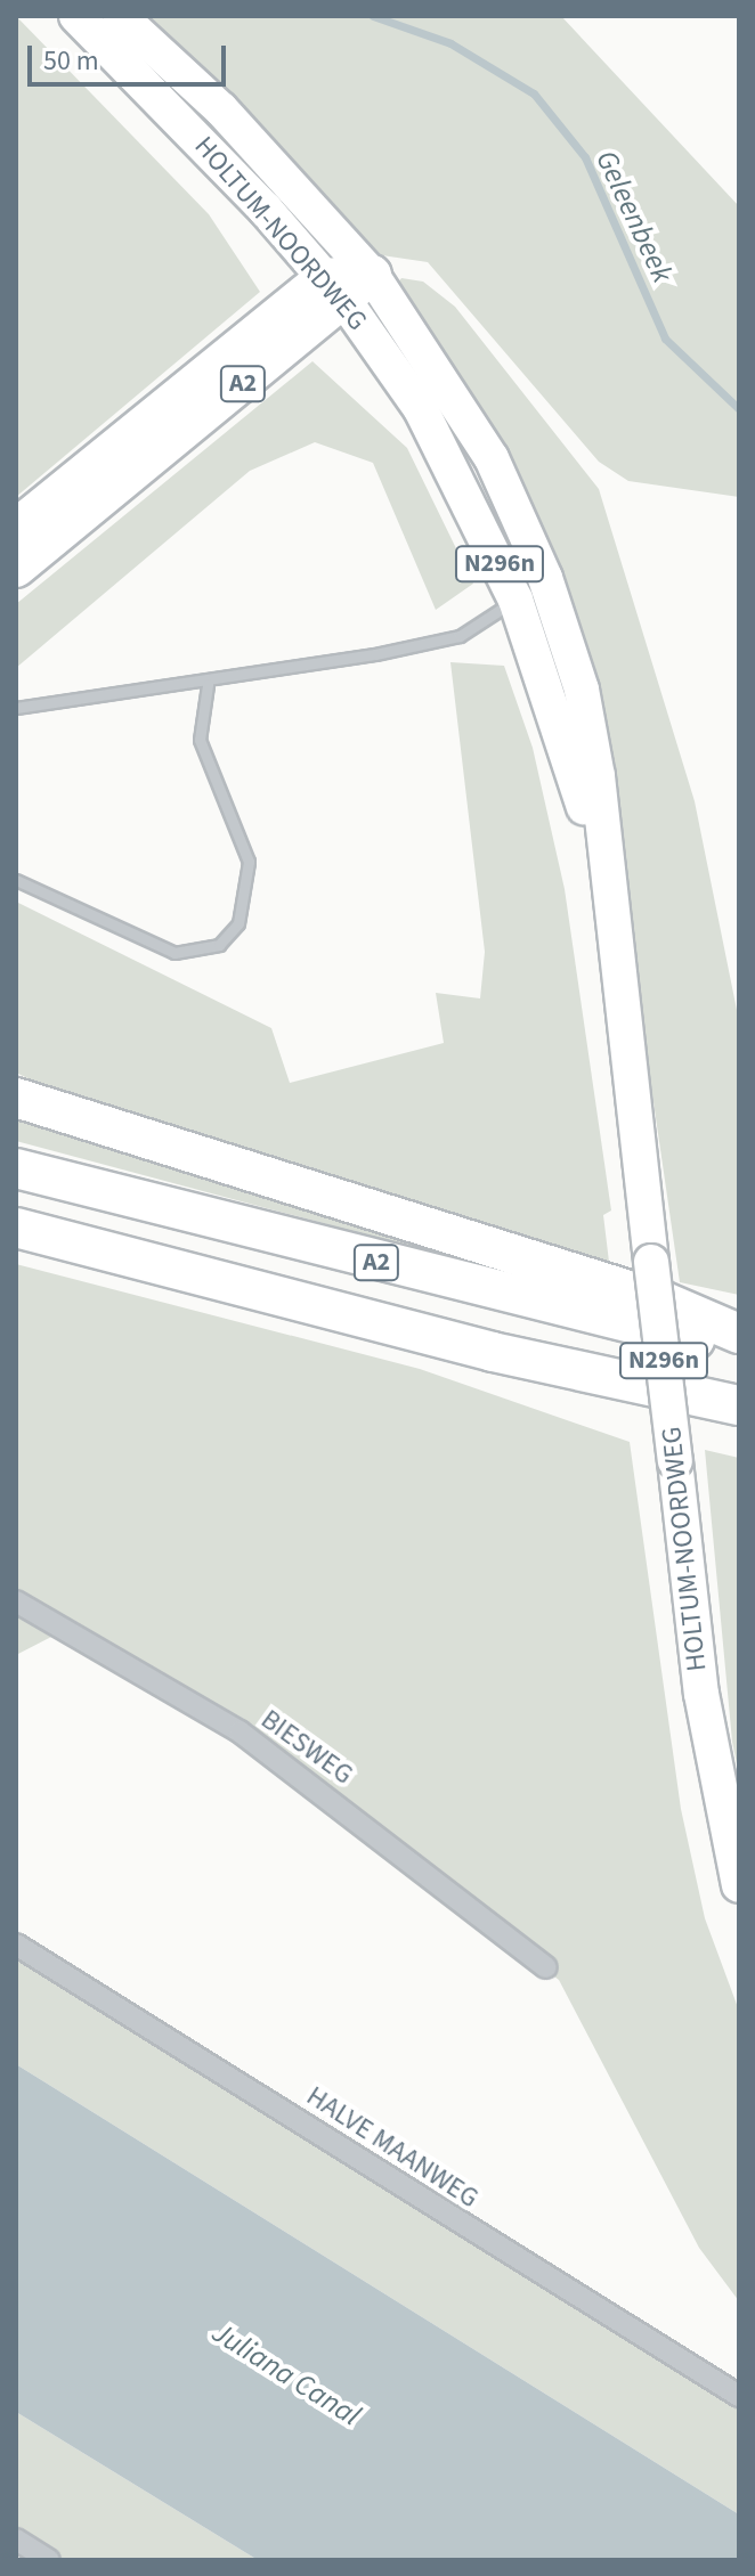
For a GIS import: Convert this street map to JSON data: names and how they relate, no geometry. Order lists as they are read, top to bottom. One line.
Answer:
{"streets":{"highway":["A2"],"main road":["HOLTUM-NOORDWEG","N296n"],"street":["BIESWEG","HALVE MAANWEG"]},"crossings":[["HOLTUM-NOORDWEG","A2"]],"water":["Geleenbeek","Juliana Canal"],"scale_bar":"50 m"}
